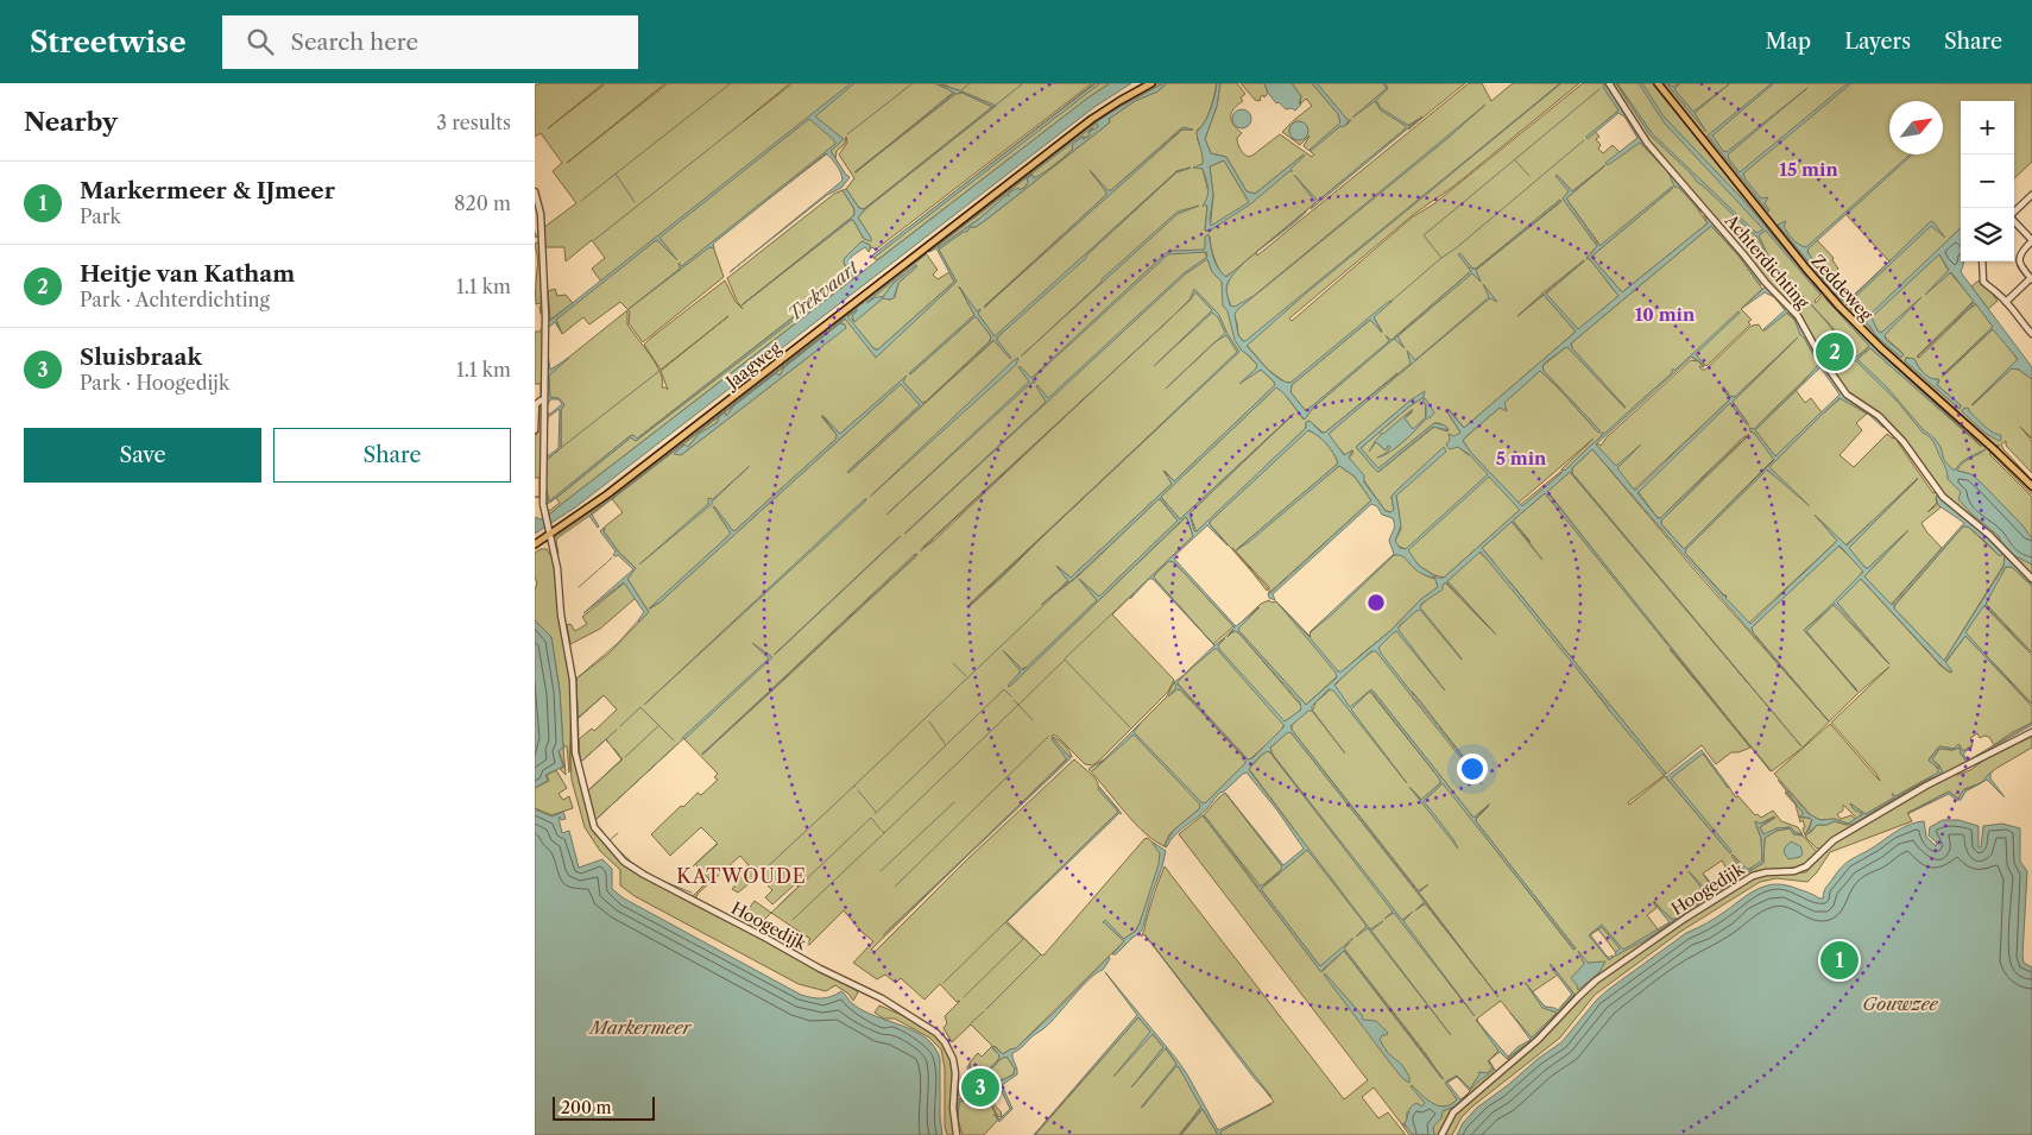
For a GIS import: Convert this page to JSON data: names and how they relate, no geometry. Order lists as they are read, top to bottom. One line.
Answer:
{"streets":{"main road":["Zeddeweg","Jaagweg"],"street":["Achterdichting","Hoogedijk"]},"crossings":[["Jaagweg","Hoogedijk"]],"districts":["KATWOUDE"],"water":["Trekvaart","Gouwzee","Markermeer"],"scale_bar":"200 m","north":"top right","page":{"header":"Streetwise","search":"Search here","nav":["Map","Layers","Share"],"heading":["Nearby","3 results"],"map_buttons":["+","−"],"list":[{"mark":"1","name":"Markermeer & IJmeer","note":"Park","value":"820 m"},{"mark":"2","name":"Heitje van Katham","note":"Park · Achterdichting","value":"1.1 km"},{"mark":"3","name":"Sluisbraak","note":"Park · Hoogedijk","value":"1.1 km"}],"pins":["2","1","3"],"buttons":["Save","Share"],"scale":"200 m"},"rings":["15 min","10 min","5 min"]}
